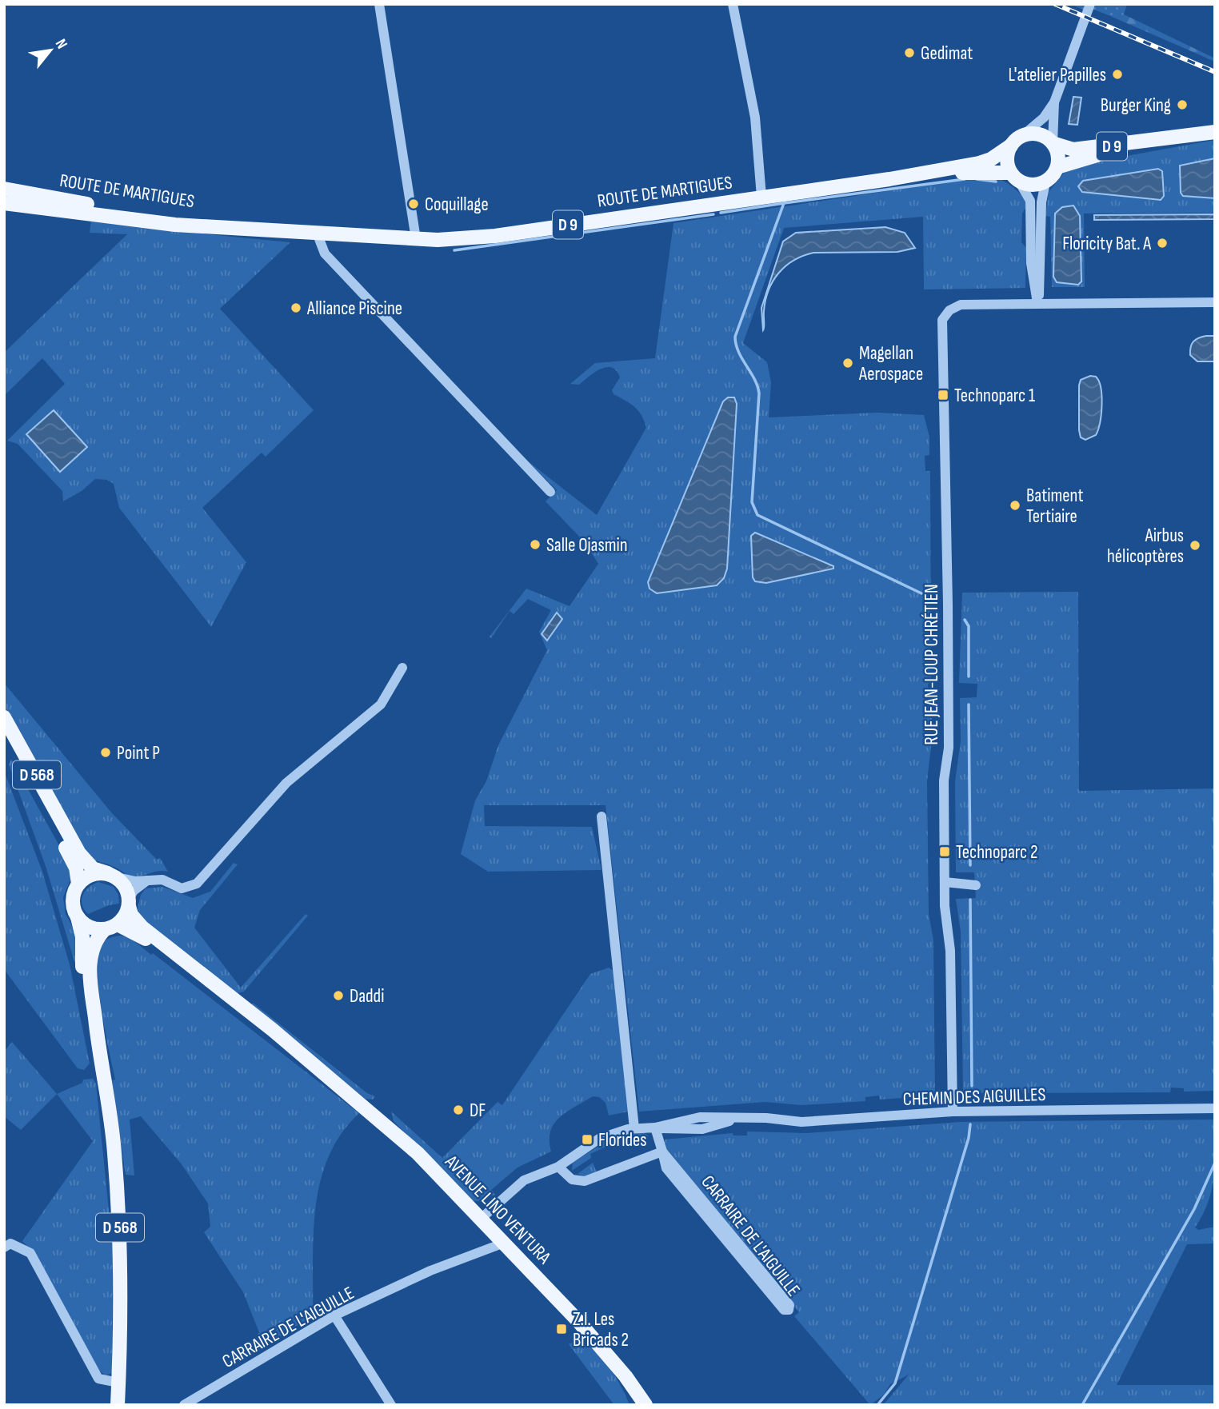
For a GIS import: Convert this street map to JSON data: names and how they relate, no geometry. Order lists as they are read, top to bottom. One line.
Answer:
{"streets":{"main road":["D 9","ROUTE DE MARTIGUES","D 568","AVENUE LINO VENTURA"],"street":["RUE JEAN-LOUP CHRÉTIEN","CHEMIN DES AIGUILLES","CARRAIRE DE L'AIGUILLE"]},"crossings":[["D 9","ROUTE DE MARTIGUES"],["RUE JEAN-LOUP CHRÉTIEN","CHEMIN DES AIGUILLES"],["D 568","AVENUE LINO VENTURA"],["CHEMIN DES AIGUILLES","CARRAIRE DE L'AIGUILLE"],["AVENUE LINO VENTURA","CARRAIRE DE L'AIGUILLE"]],"places":{"other":["Gedimat","L'atelier Papilles","Burger King","Coquillage","Floricity Bat. A","Alliance Piscine","Magellan Aerospace","Batiment Tertiaire","Salle Ojasmin","Airbus hélicoptères","Point P","Daddi","DF"],"transit":["Technoparc 1","Technoparc 2","Florides","Z.I. Les Bricads 2"]},"north":"top right"}
